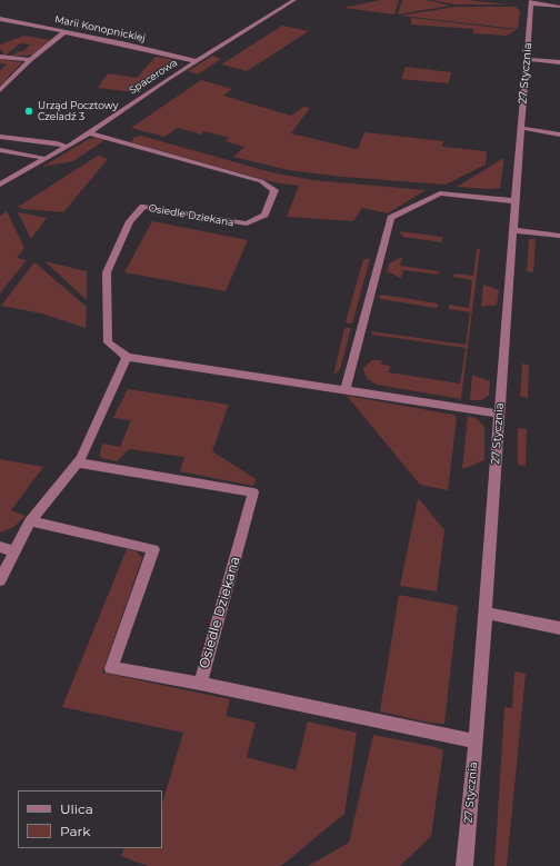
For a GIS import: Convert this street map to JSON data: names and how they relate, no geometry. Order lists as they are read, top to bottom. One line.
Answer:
{"streets":{"street":["Marii Konopnickiej","27 Stycznia","Spacerowa","Osiedle Dziekana"]},"crossings":[["Marii Konopnickiej","Spacerowa"],["27 Stycznia","Osiedle Dziekana"],["Spacerowa","Osiedle Dziekana"]],"places":["Urząd Pocztowy Czeladź 3"],"legend":["Ulica","Park"]}
